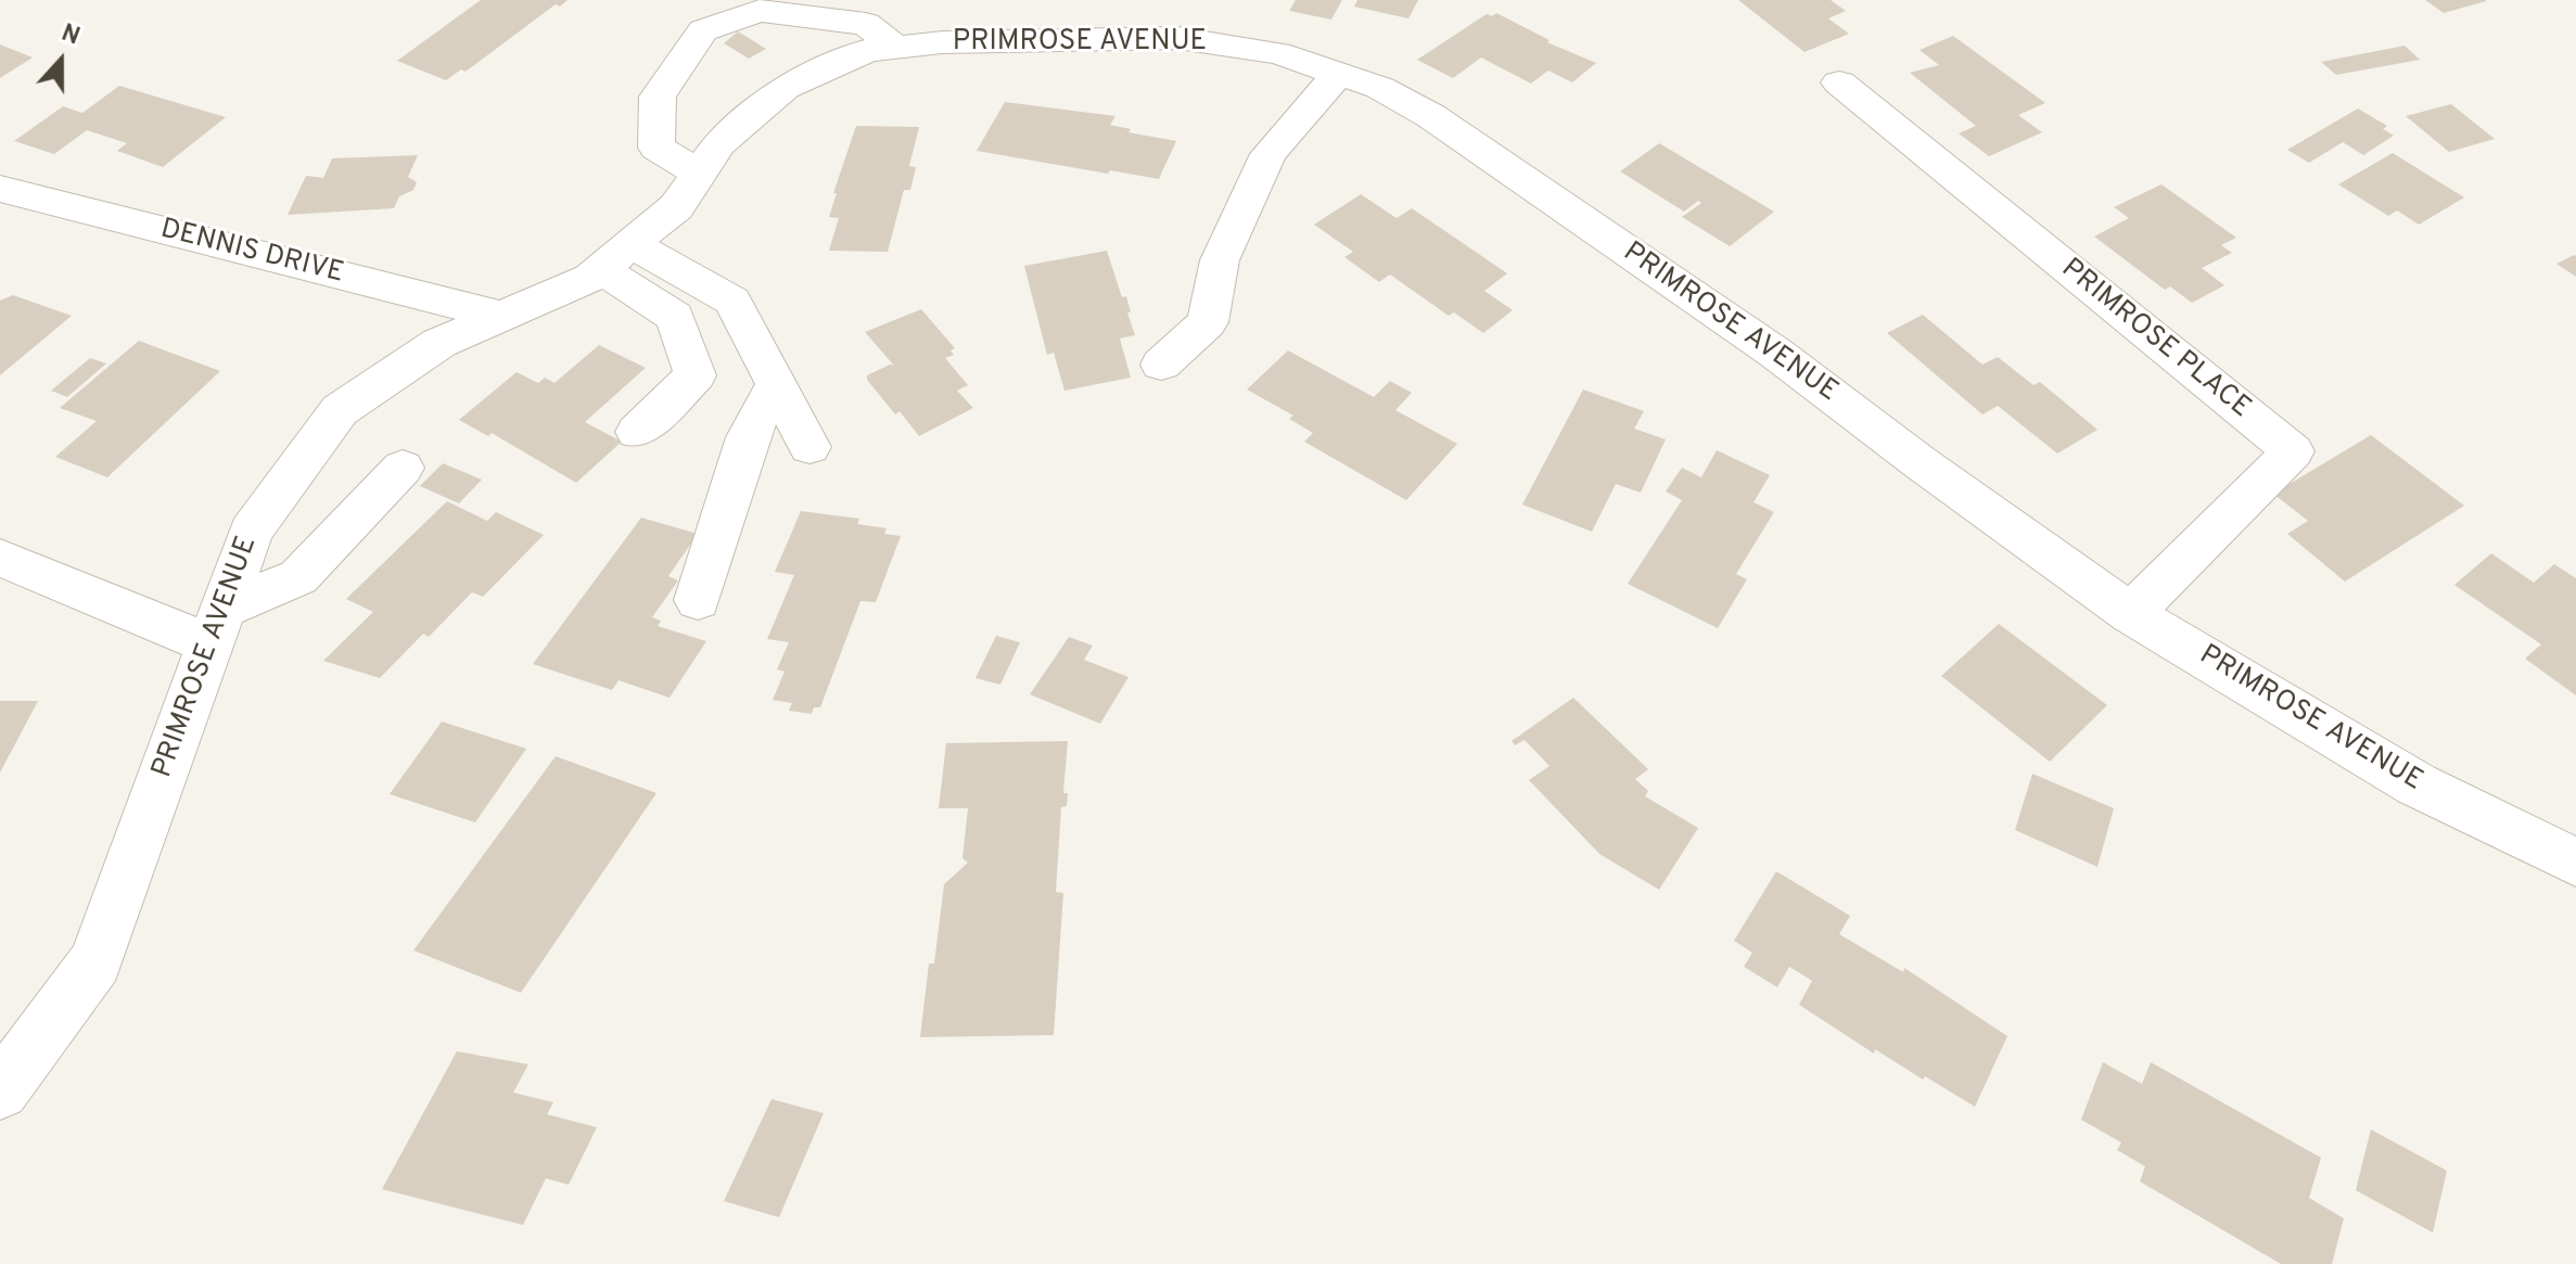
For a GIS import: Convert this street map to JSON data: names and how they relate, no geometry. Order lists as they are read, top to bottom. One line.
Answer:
{"streets":{"street":["PRIMROSE AVENUE","DENNIS DRIVE","PRIMROSE PLACE"]},"crossings":[["PRIMROSE AVENUE","DENNIS DRIVE"],["PRIMROSE AVENUE","PRIMROSE PLACE"]],"north":"top"}
